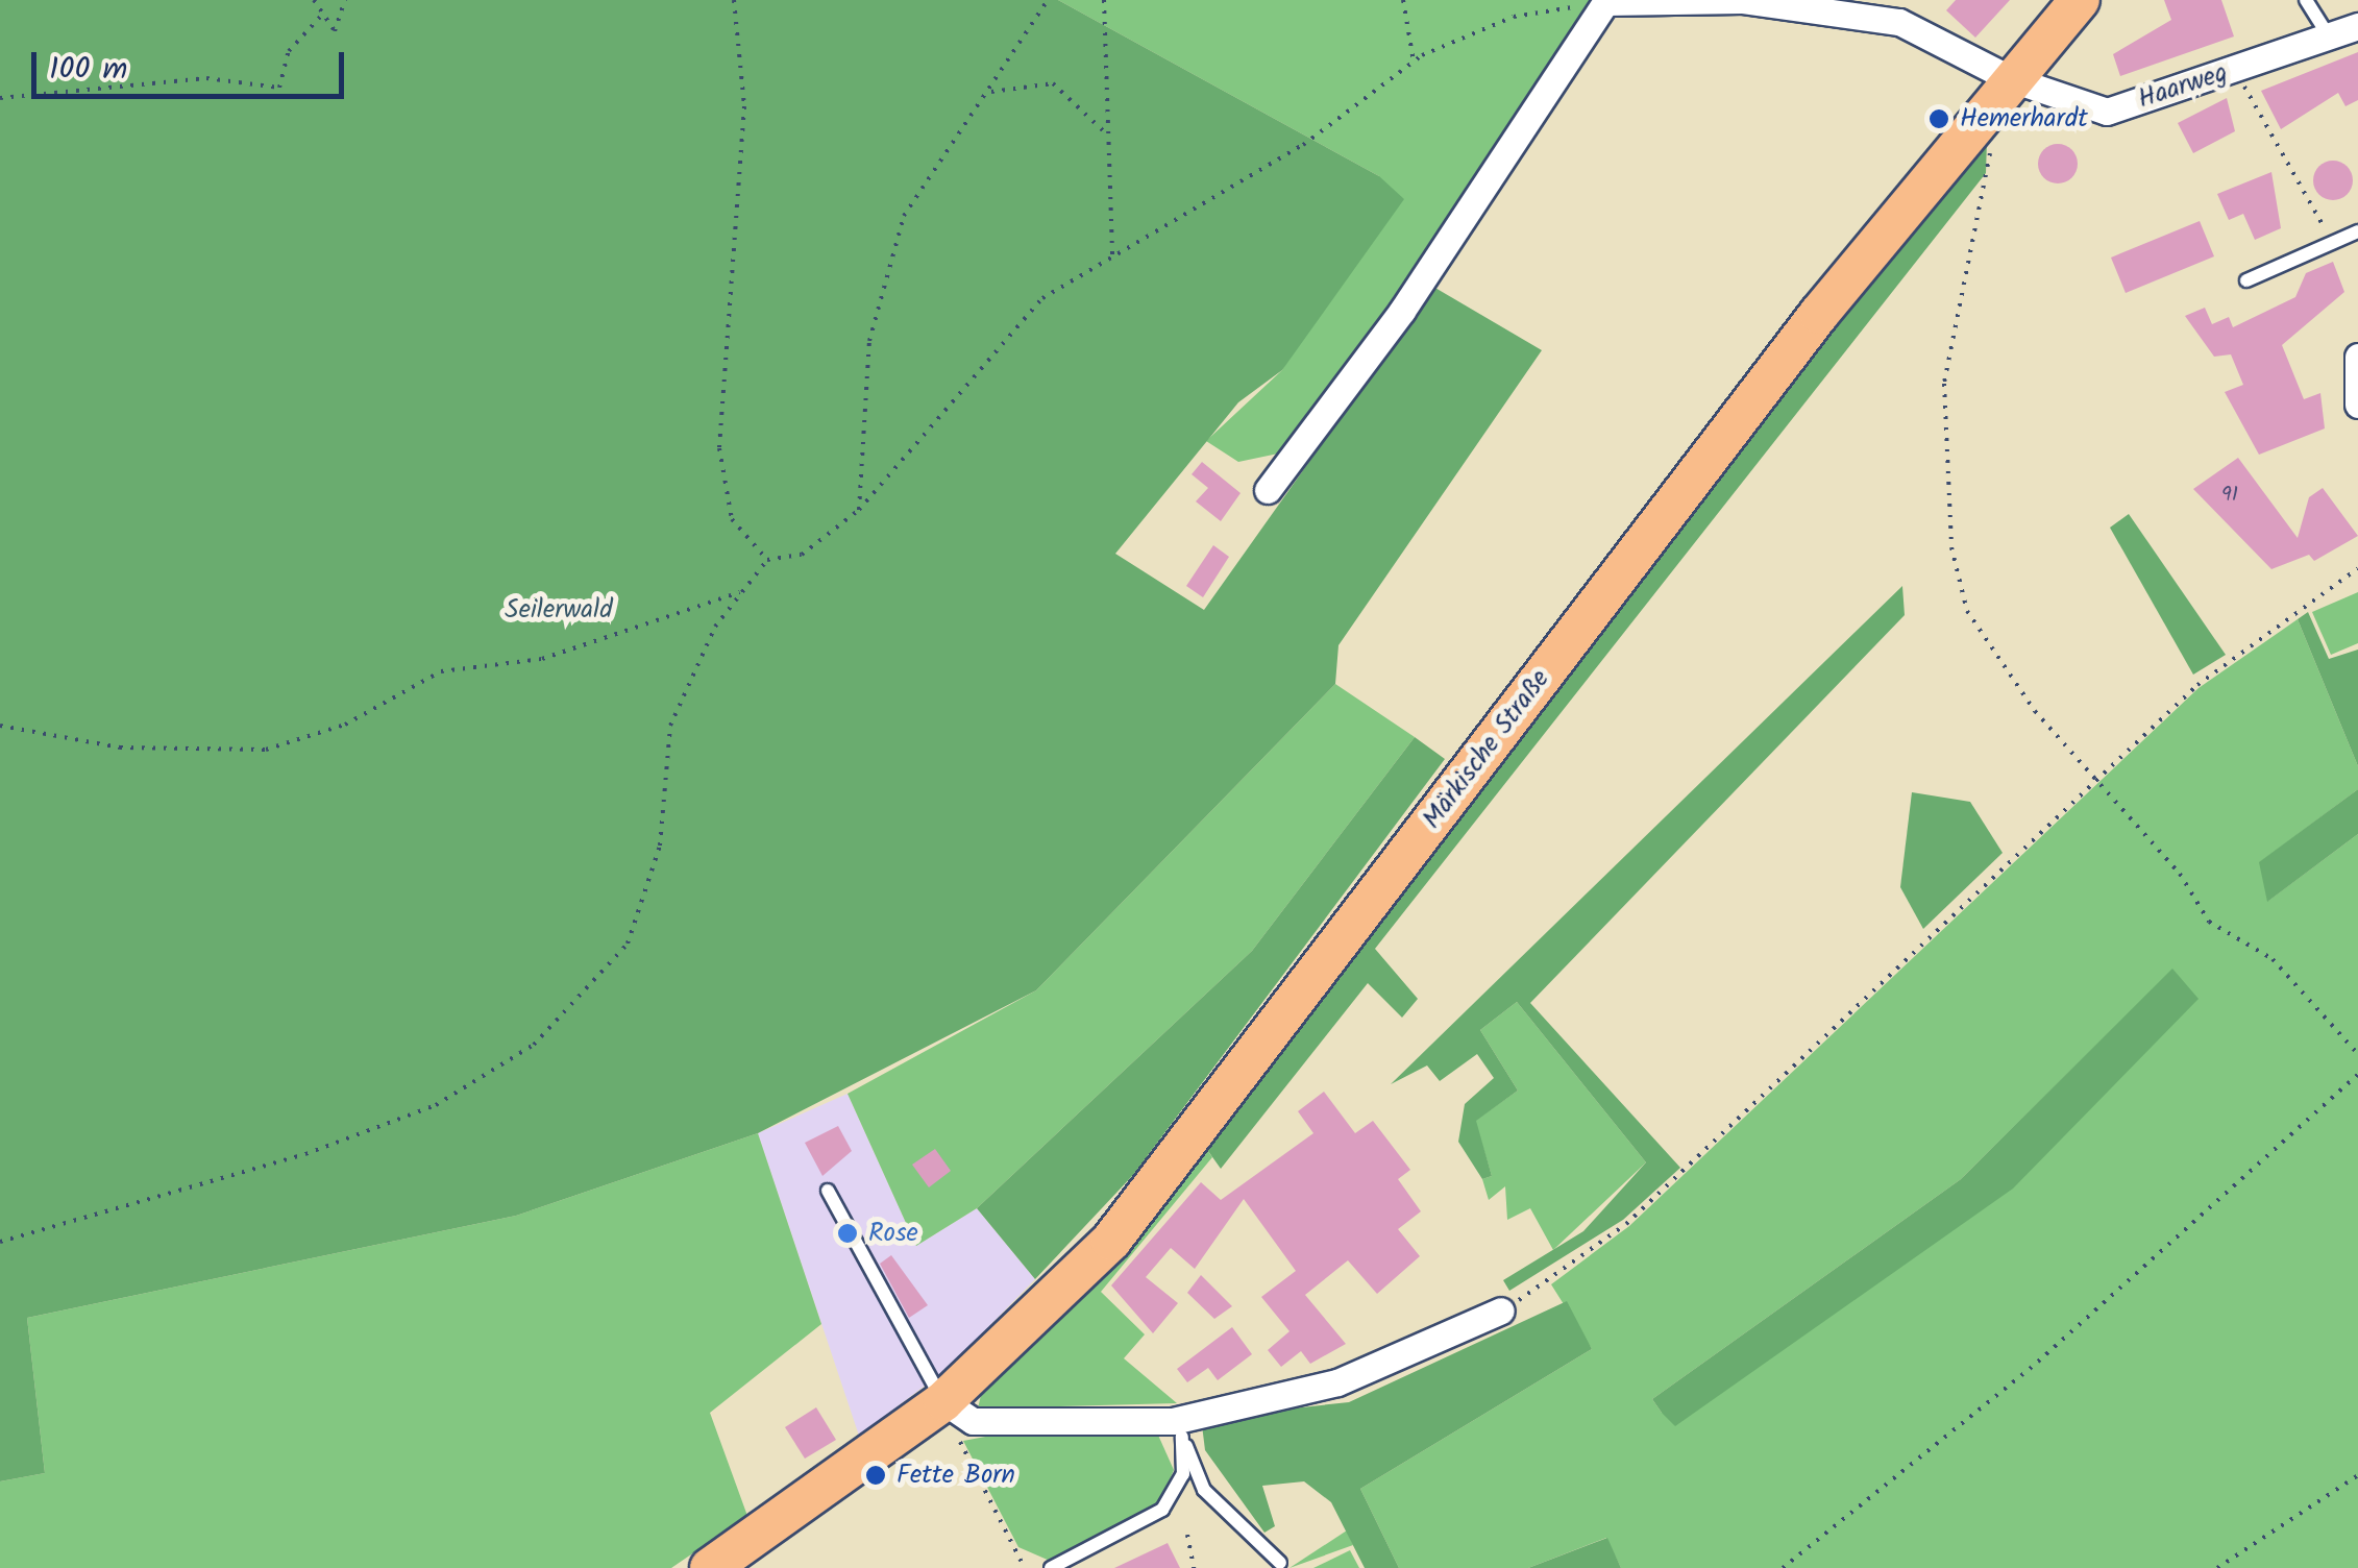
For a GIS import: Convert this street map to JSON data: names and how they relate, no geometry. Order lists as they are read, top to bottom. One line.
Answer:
{"streets":{"main road":["Märkische Straße"],"street":["Haarweg"]},"crossings":[["Haarweg","Märkische Straße"]],"parks":["Seilerwald"],"places":["Hemerhardt","Rose","Fette Born"],"house_numbers":["91"],"scale_bar":"100 m"}
